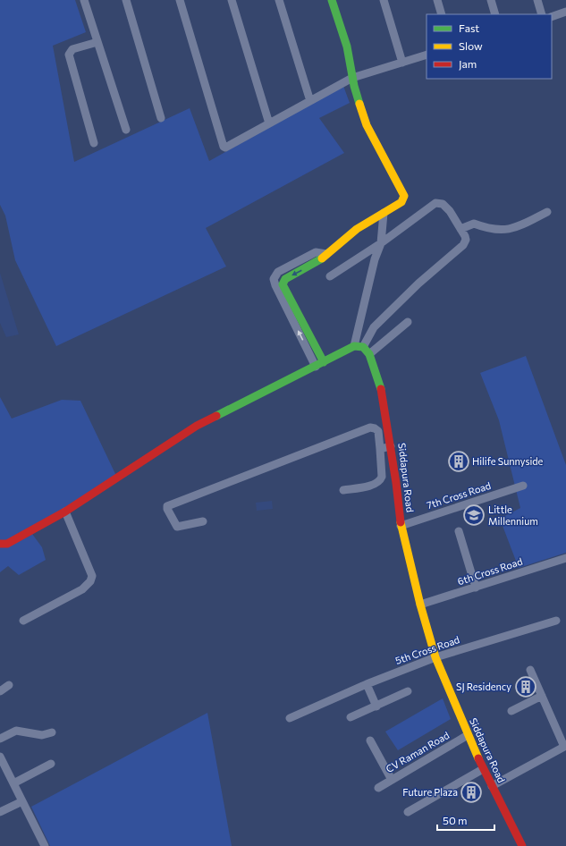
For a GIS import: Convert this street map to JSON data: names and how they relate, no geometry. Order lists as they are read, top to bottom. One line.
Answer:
{"streets":{"street":["Siddapura Road","7th Cross Road","6th Cross Road","5th Cross Road","CV Raman Road"]},"crossings":[["Siddapura Road","7th Cross Road"],["Siddapura Road","6th Cross Road"],["Siddapura Road","5th Cross Road"],["Siddapura Road","CV Raman Road"]],"places":{"building":["Hilife Sunnyside","SJ Residency","Future Plaza"],"school or university":["Little Millennium"]},"legend":["Fast","Slow","Jam"],"scale_bar":"50 m"}
